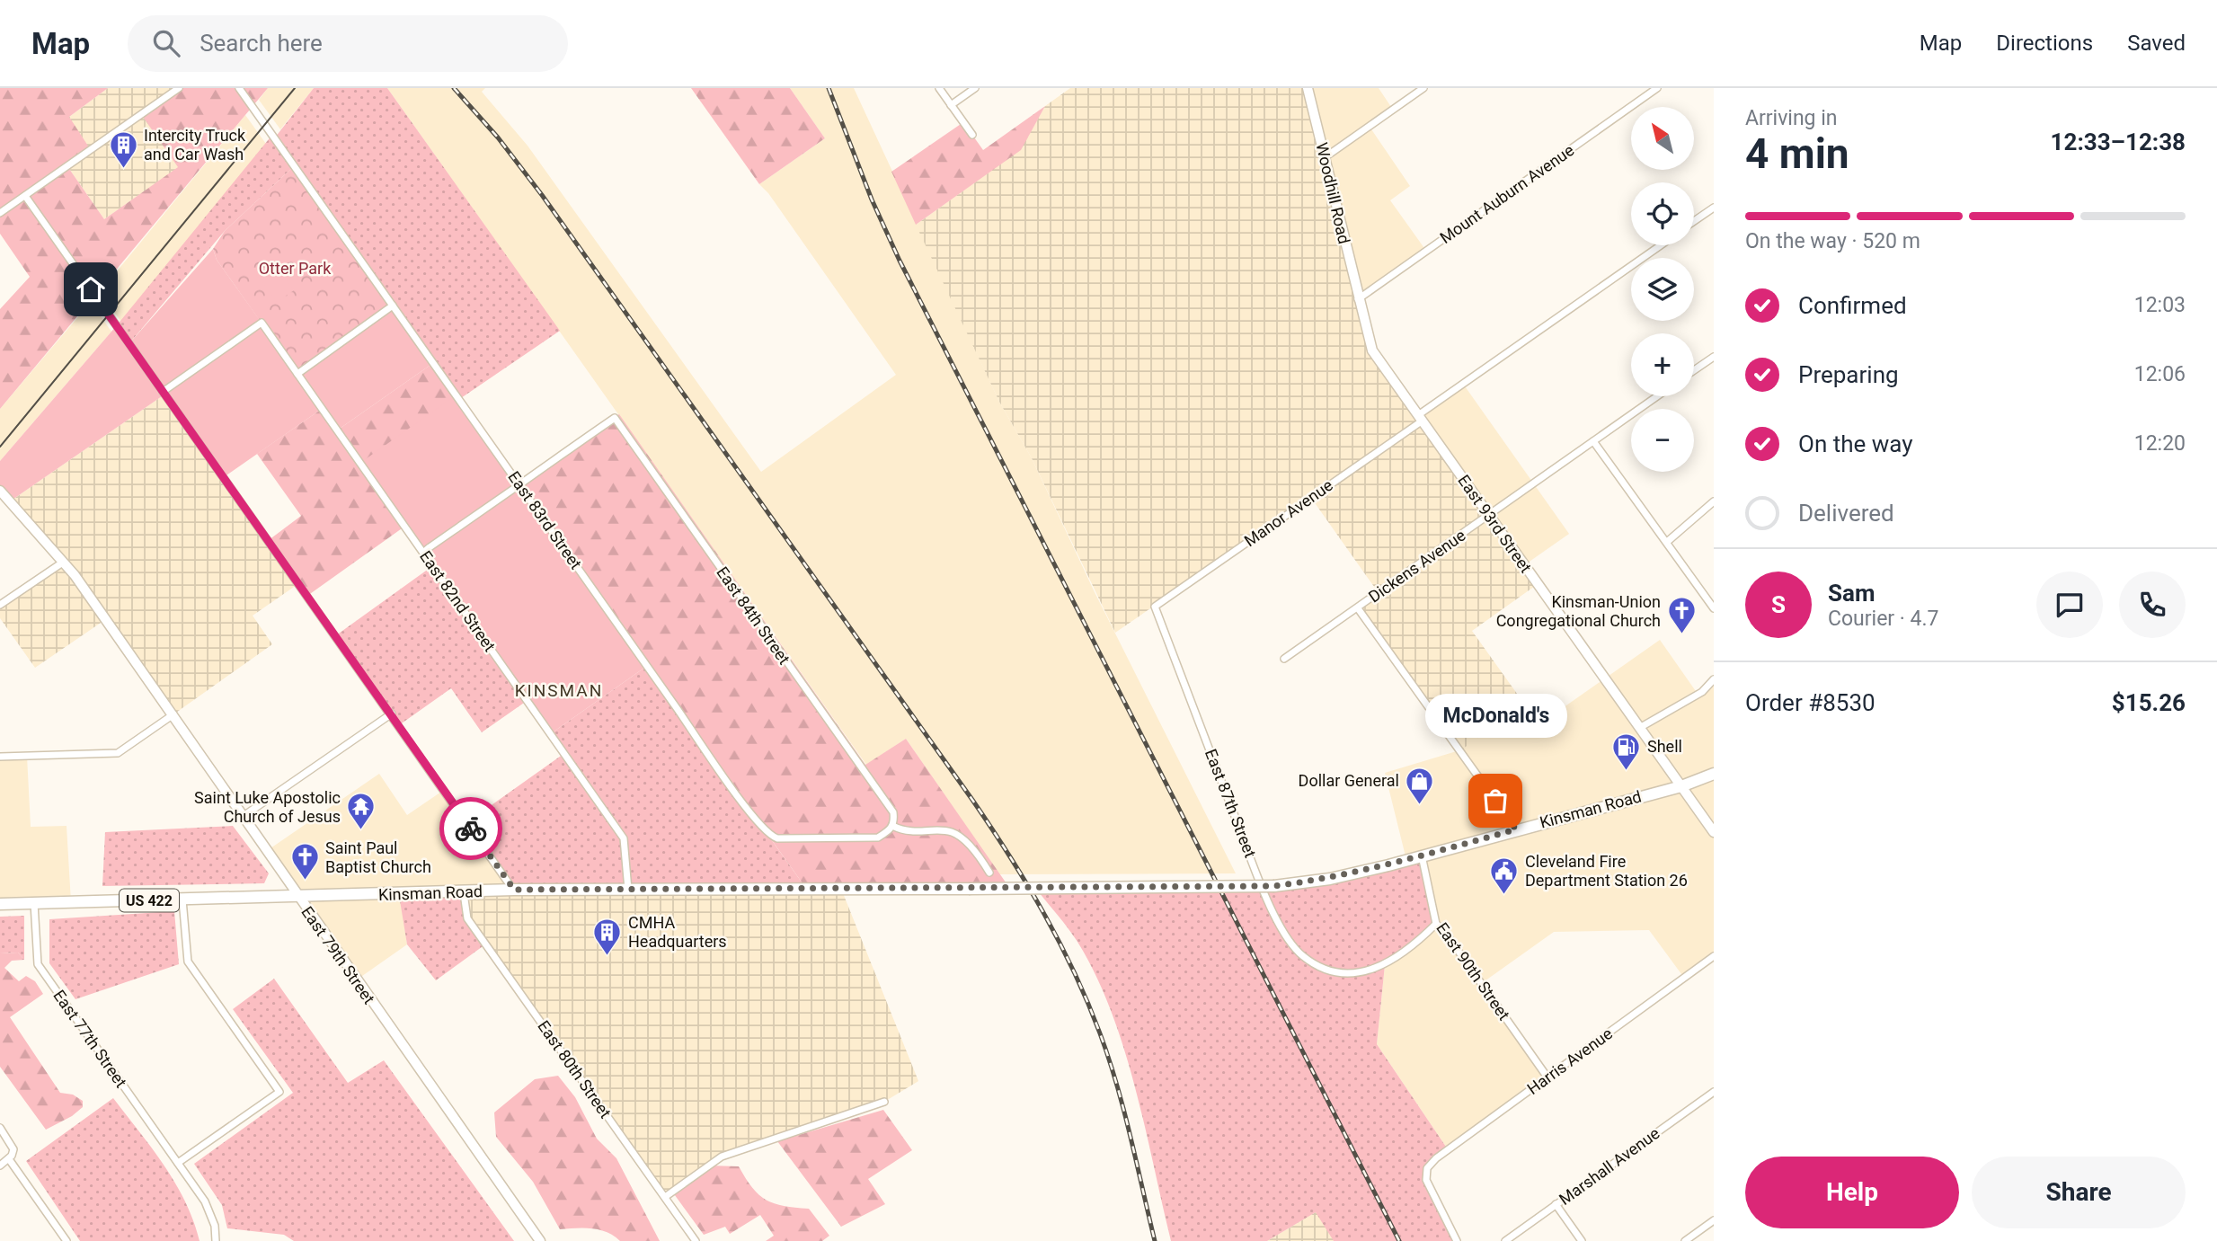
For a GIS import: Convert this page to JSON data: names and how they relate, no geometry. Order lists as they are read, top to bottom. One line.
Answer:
{"streets":{"main road":["Woodhill Road","East 93rd Street","Kinsman Road","US 422","East 79th Street"],"street":["Mount Auburn Avenue","Manor Avenue","East 83rd Street","Dickens Avenue","East 82nd Street","East 84th Street","East 87th Street","East 90th Street","East 77th Street","Harris Avenue","East 80th Street","Marshall Avenue"]},"crossings":[["Woodhill Road","Mount Auburn Avenue"],["Woodhill Road","East 93rd Street"],["Mount Auburn Avenue","East 93rd Street"],["Manor Avenue","East 93rd Street"],["Manor Avenue","East 87th Street"],["East 83rd Street","East 84th Street"],["East 93rd Street","Dickens Avenue"],["East 93rd Street","Kinsman Road"],["East 82nd Street","Kinsman Road"],["East 87th Street","East 90th Street"],["Kinsman Road","East 79th Street"],["Kinsman Road","East 90th Street"],["Kinsman Road","East 77th Street"],["Kinsman Road","East 80th Street"],["East 90th Street","Harris Avenue"]],"districts":["KINSMAN"],"parks":["Otter Park"],"places":{"building":["Intercity Truck and Car Wash","CMHA Headquarters"],"church":["Kinsman-Union Congregational Church","Saint Paul Baptist Church"],"fuel station":["Shell"],"other":["McDonald's"],"shop":["Dollar General"],"temple":["Saint Luke Apostolic Church of Jesus"],"public building":["Cleveland Fire Department Station 26"]},"north":"top left","page":{"header":"Map","search":"Search here","nav":["Map","Directions","Saved"],"heading":["4 min","Arriving in","12:33–12:38"],"panel":["Sam","Courier · 4.7","Order #8530","$15.26"],"map_buttons":["+","−"],"bar":"On the way · 520 m","list":[["Confirmed","12:03"],["Preparing","12:06"],["On the way","12:20"],"Delivered"],"round":"S","bubble":"McDonald's","buttons":["Help","Share"]}}
